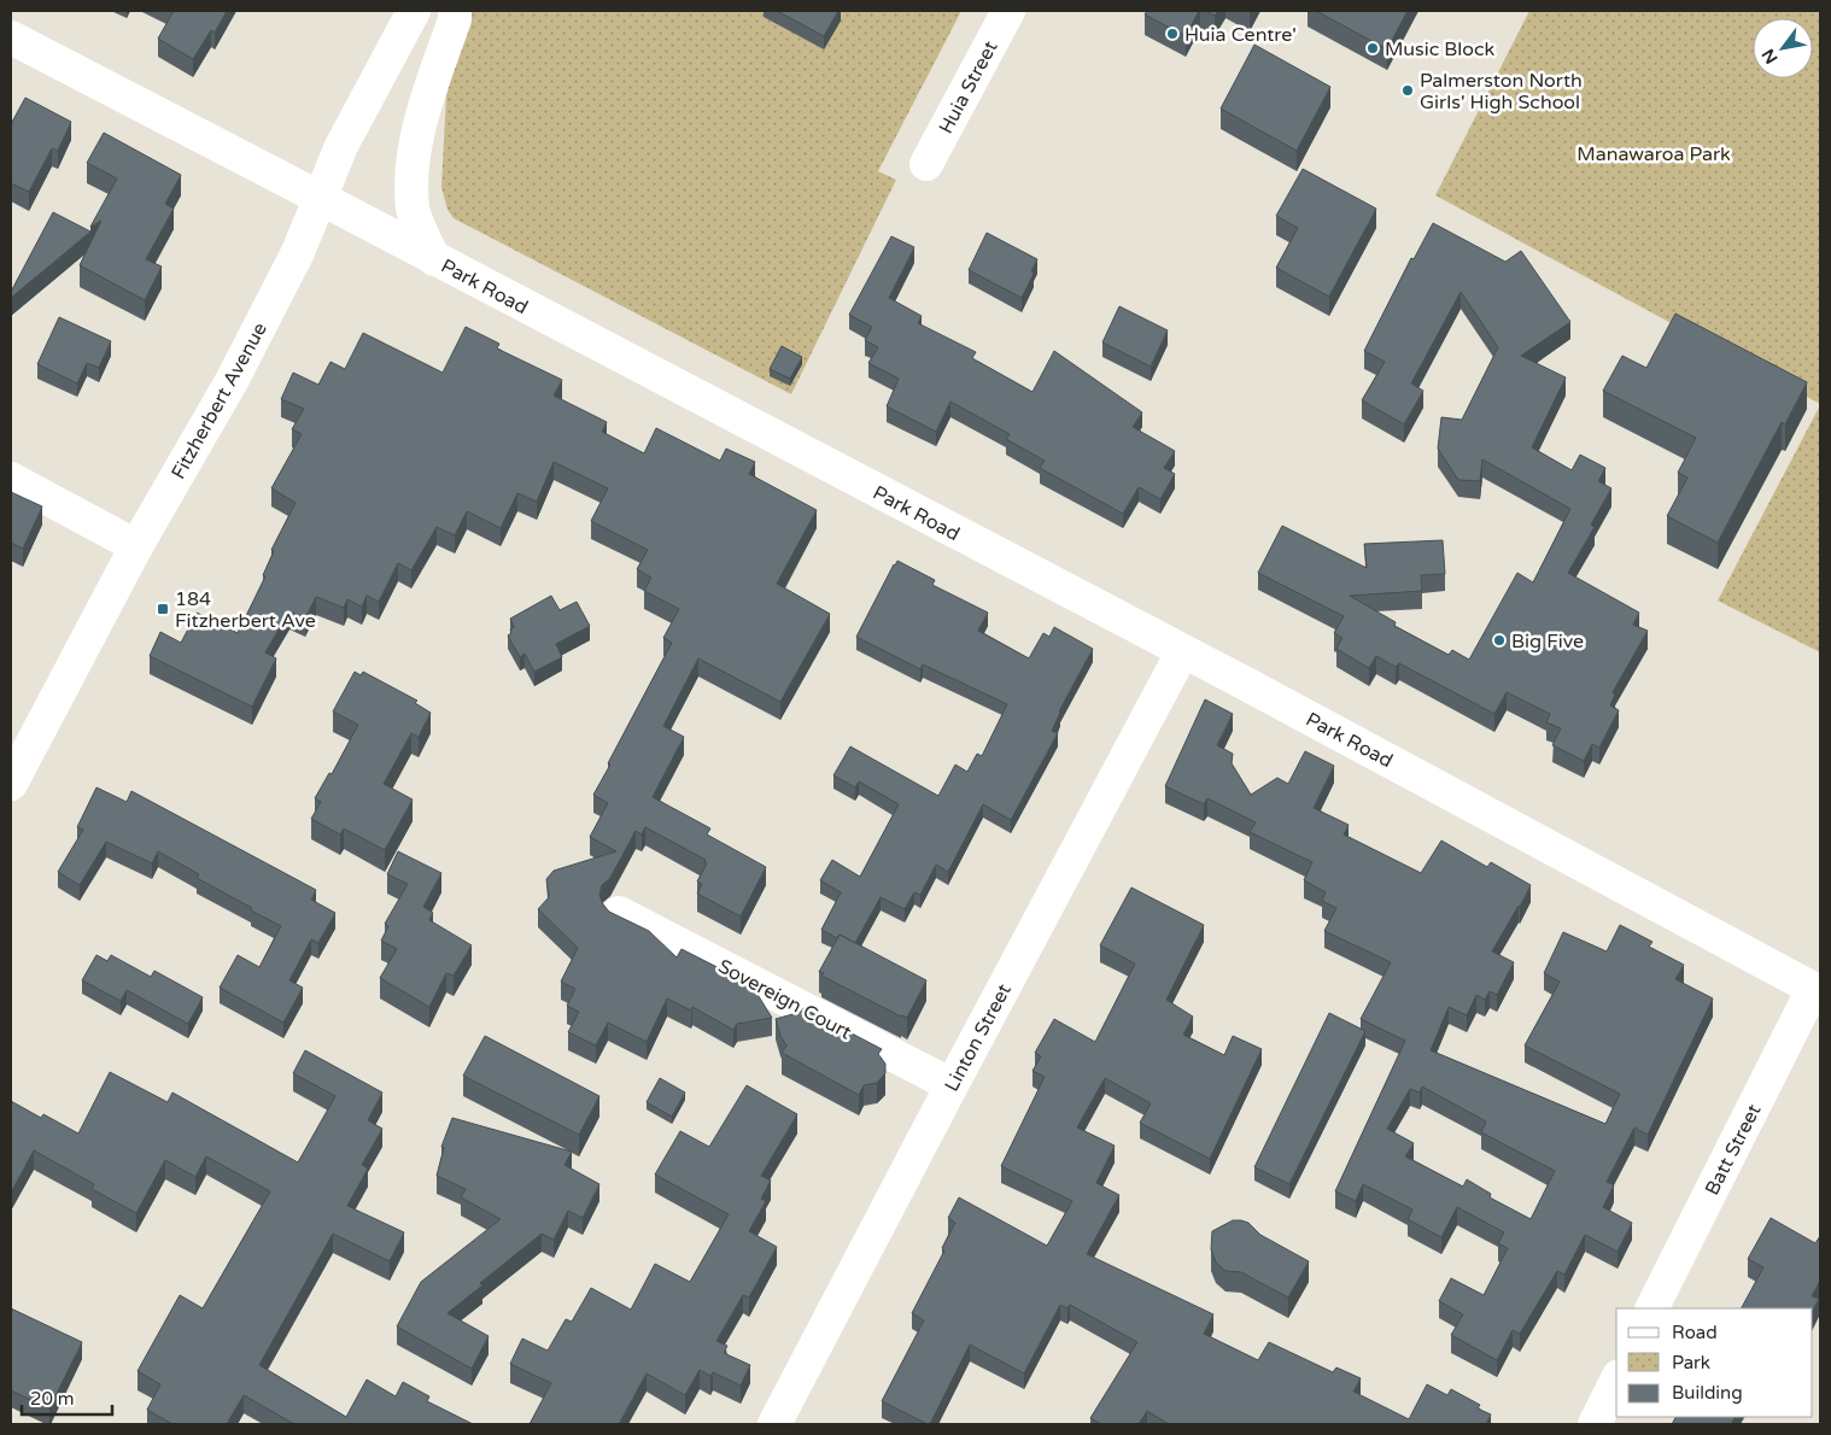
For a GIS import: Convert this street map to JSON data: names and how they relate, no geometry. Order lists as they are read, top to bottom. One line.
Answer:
{"streets":{"main road":["Huia Street","Park Road","Fitzherbert Avenue","Sovereign Court","Linton Street","Batt Street"]},"crossings":[["Park Road","Fitzherbert Avenue"],["Park Road","Linton Street"],["Park Road","Batt Street"],["Sovereign Court","Linton Street"]],"parks":["Manawaroa Park"],"places":{"other":["Huia Centre'","Music Block","Palmerston North Girls' High School","Big Five"],"transit":["184 Fitzherbert Ave"]},"legend":["Road","Park","Building"],"scale_bar":"20 m","north":"bottom left"}
